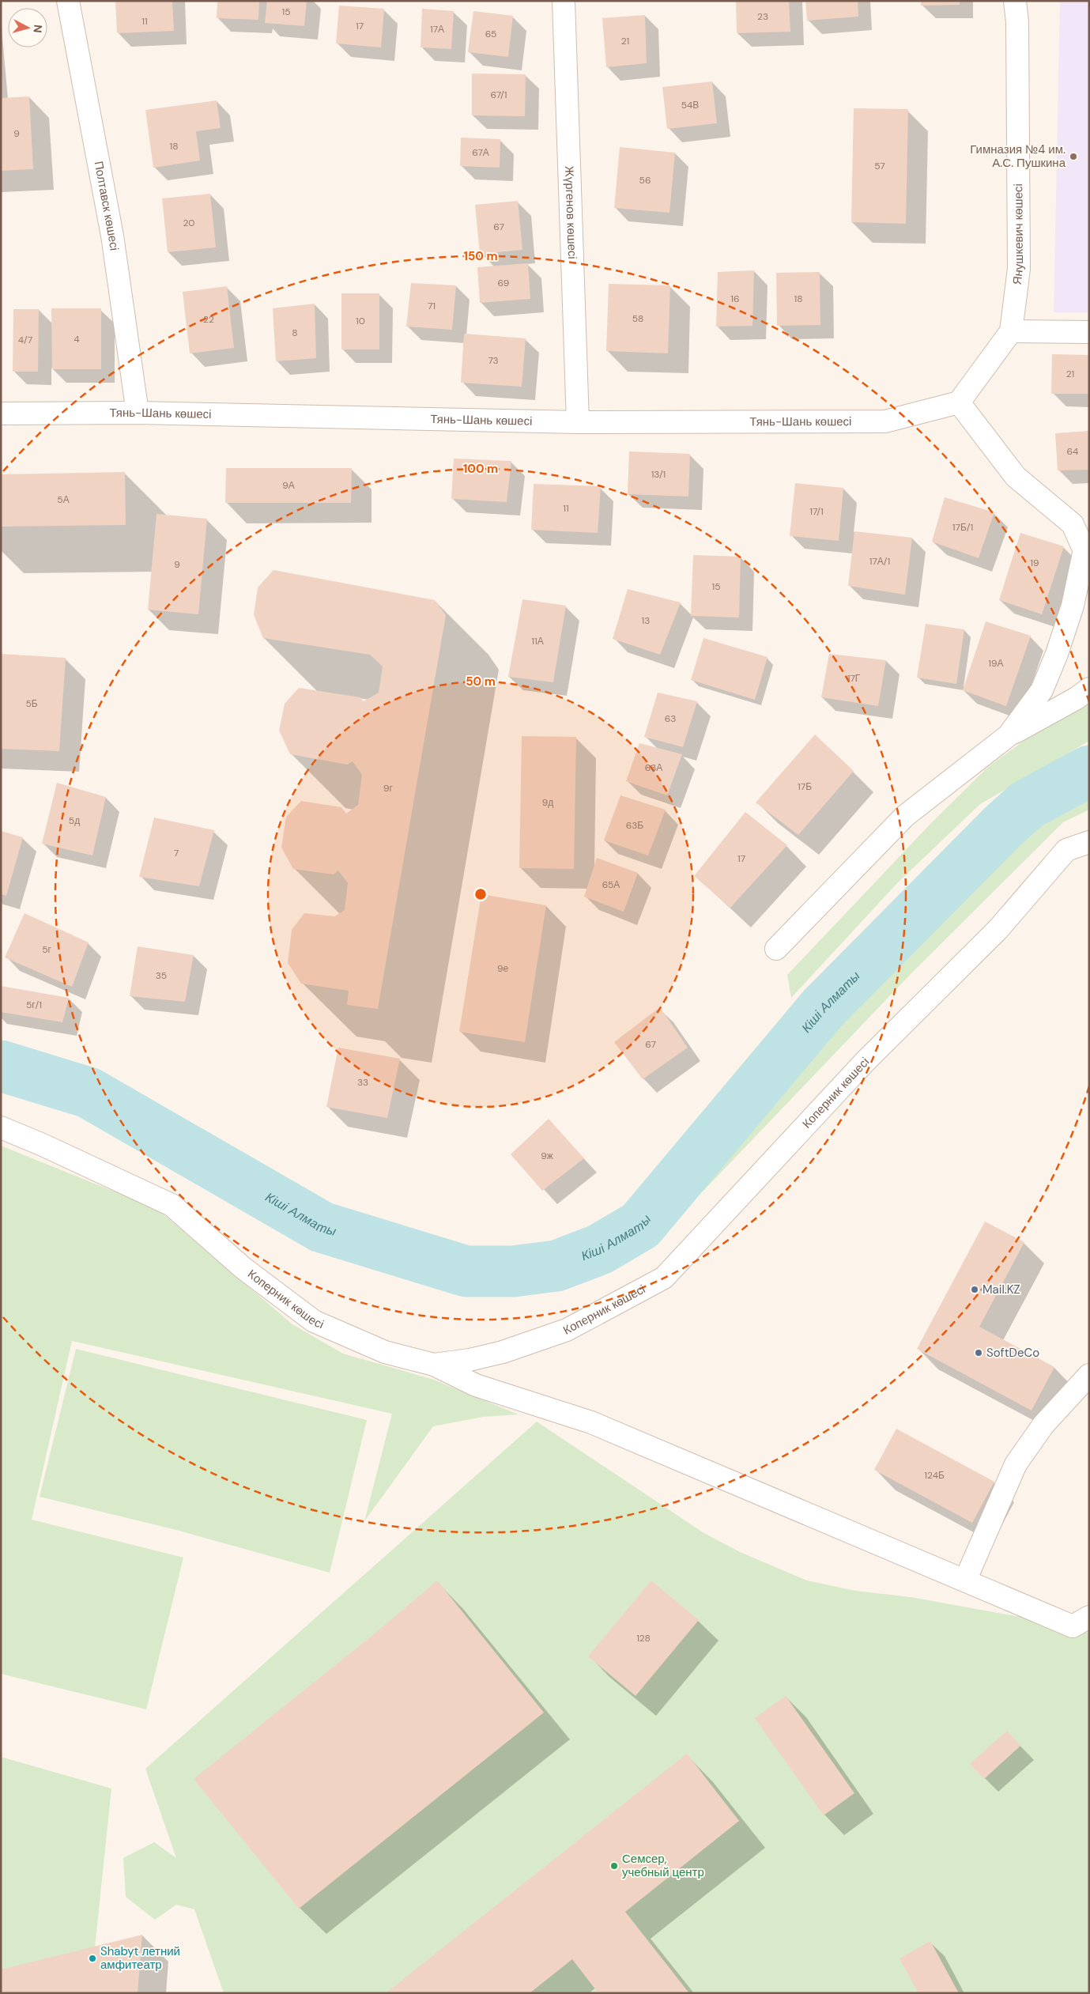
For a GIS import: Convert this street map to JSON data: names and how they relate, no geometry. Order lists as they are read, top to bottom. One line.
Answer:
{"streets":{"street":["Полтавск көшесі","Жүргенов көшесі","Янушкевич көшесі","Тянь-Шань көшесі","Коперник көшесі"]},"crossings":[["Полтавск көшесі","Тянь-Шань көшесі"],["Жүргенов көшесі","Тянь-Шань көшесі"],["Янушкевич көшесі","Тянь-Шань көшесі"]],"water":["Кіші Алматы"],"places":["Гимназия №4 им. А.С. Пушкина","Mail.KZ","SoftDeCo","Семсер, учебный центр","Shabyt летний амфитеатр"],"house_numbers":["15","23","11","17","17А","65","21","67/1","54В","9","18","67А","57","56","20","67","69","16","18","71","58","22","10","8","4","4/7","73","21","64","13/1","9А","5А","11","17/1","17Б/1","17А/1","19","9","15","13","11А","19А","17Г","5Б","63","63А","17Б","9г","9д","5д","63Б","7","17","65А","5г","9е","35","5г/1","67","33","9ж","124Б","128"],"north":"right","rings":["150 m","100 m","50 m"]}
